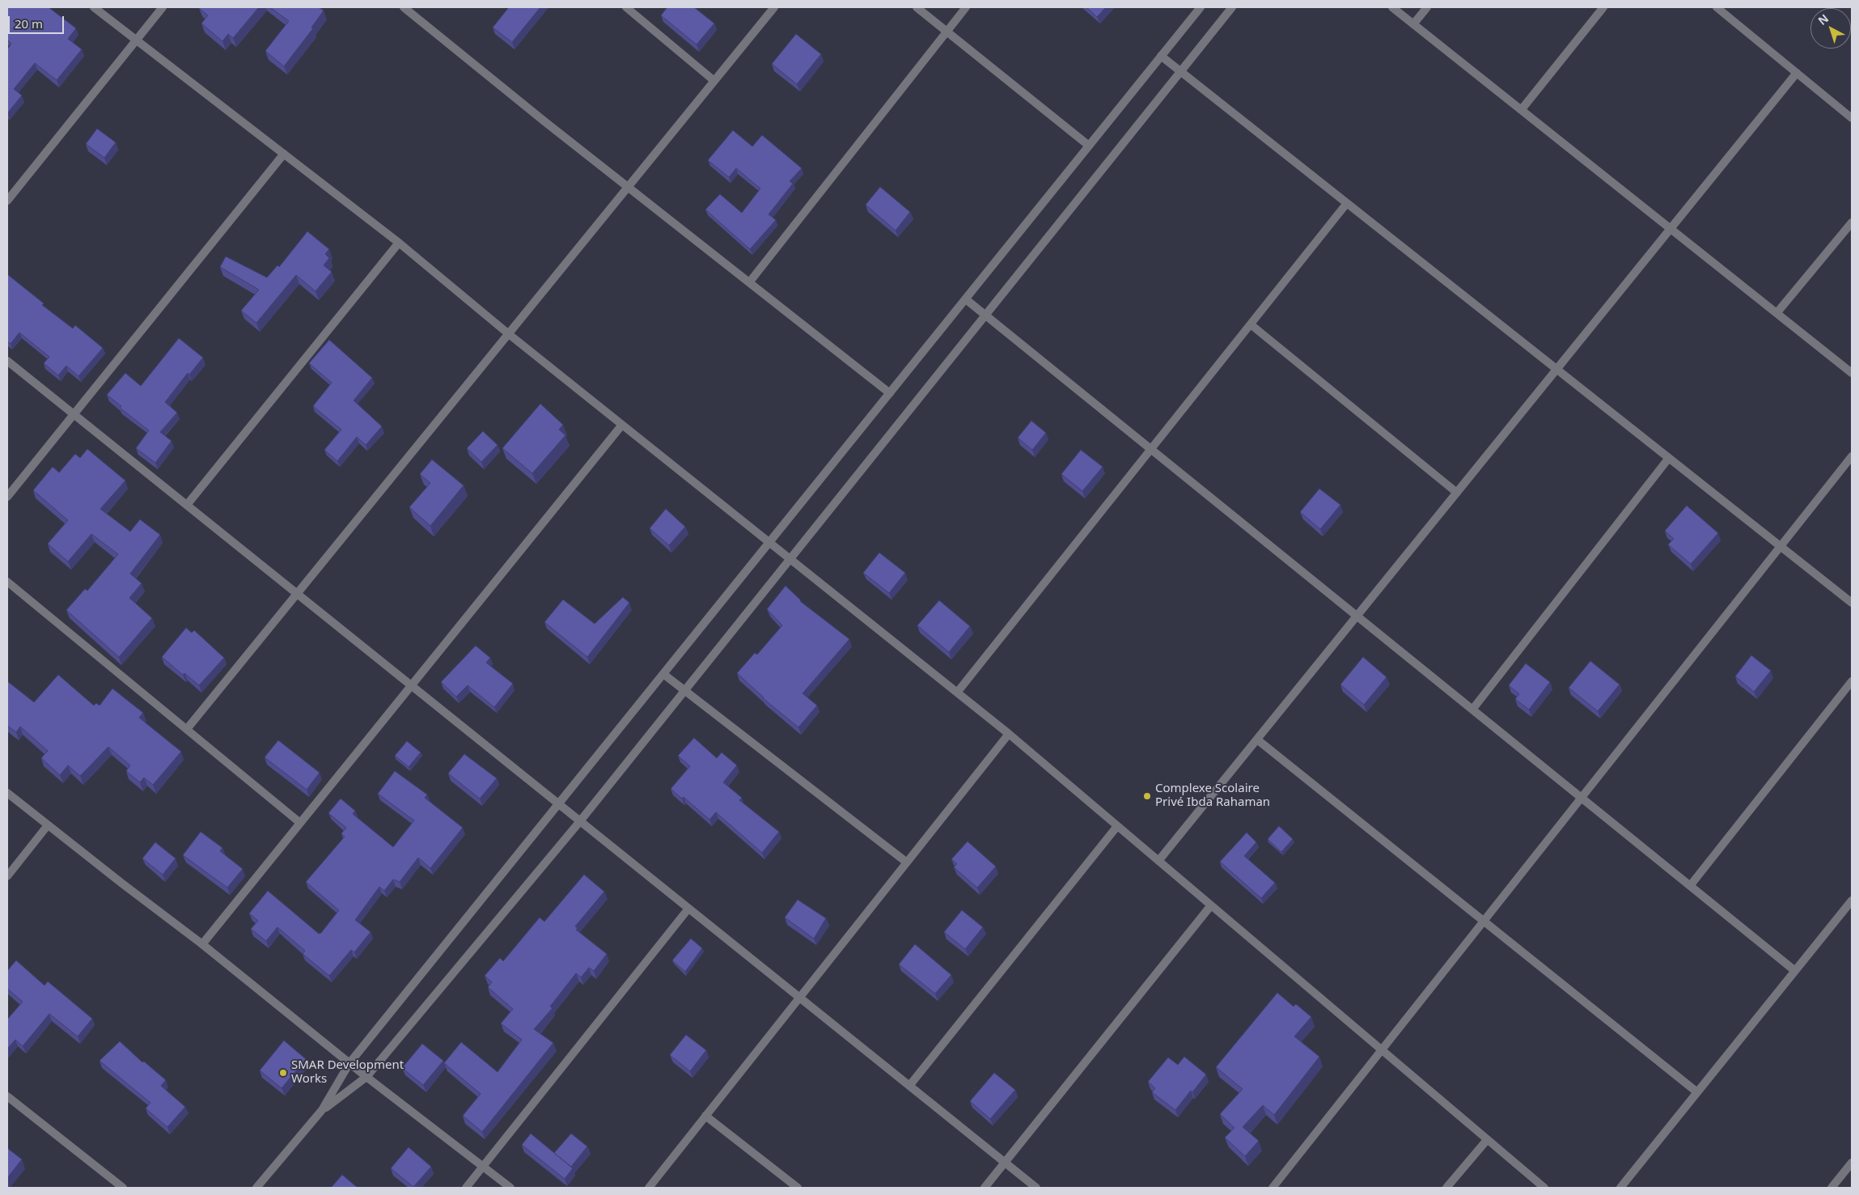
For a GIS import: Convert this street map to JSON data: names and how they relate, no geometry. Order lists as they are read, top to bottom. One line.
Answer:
{"places":["Complexe Scolaire Privé Ibda Rahaman","SMAR Development Works"],"scale_bar":"20 m","north":"top left"}
